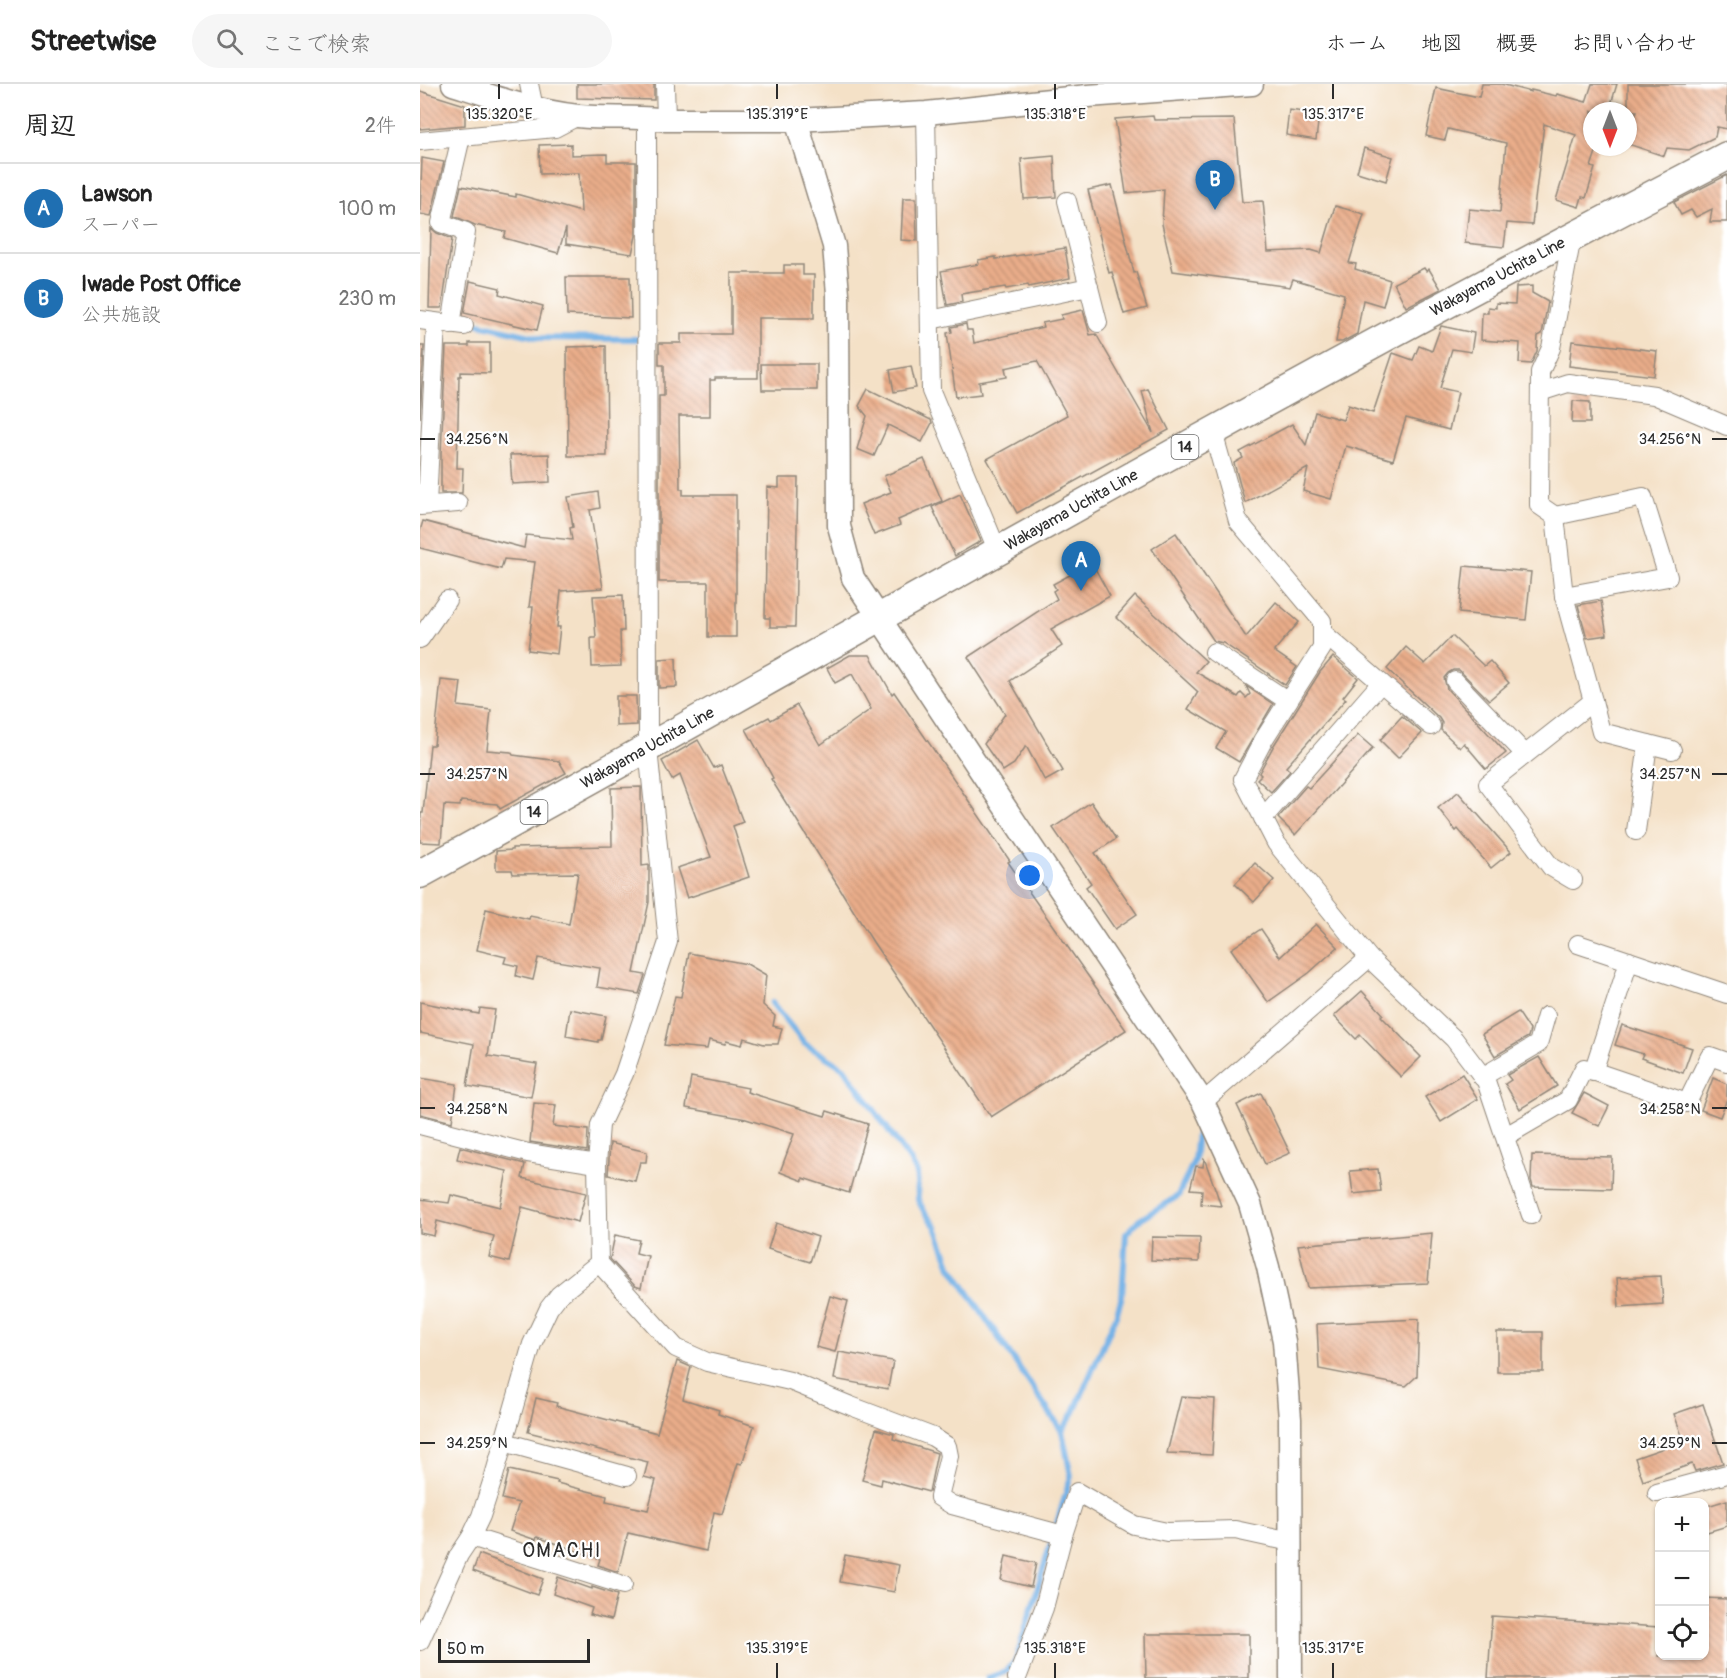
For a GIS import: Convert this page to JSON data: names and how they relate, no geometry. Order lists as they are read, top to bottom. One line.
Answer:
{"streets":{"main road":["Wakayama Uchita Line","14"]},"districts":["OMACHI"],"scale_bar":"50 m","north":"bottom","page":{"header":"Streetwise","search":"ここで検索","nav":["ホーム","地図","概要","お問い合わせ"],"heading":["周辺","2件"],"pins":["B","A"],"list":[{"mark":"A","name":"Lawson","note":"スーパー","value":"100 m"},{"mark":"B","name":"Iwade Post Office","note":"公共施設","value":"230 m"}],"map_buttons":["+","−"],"scale":"50 m"},"coordinates":["135.320°E","135.319°E","135.318°E","135.317°E","34.256°N","34.257°N","34.258°N","34.259°N"]}
